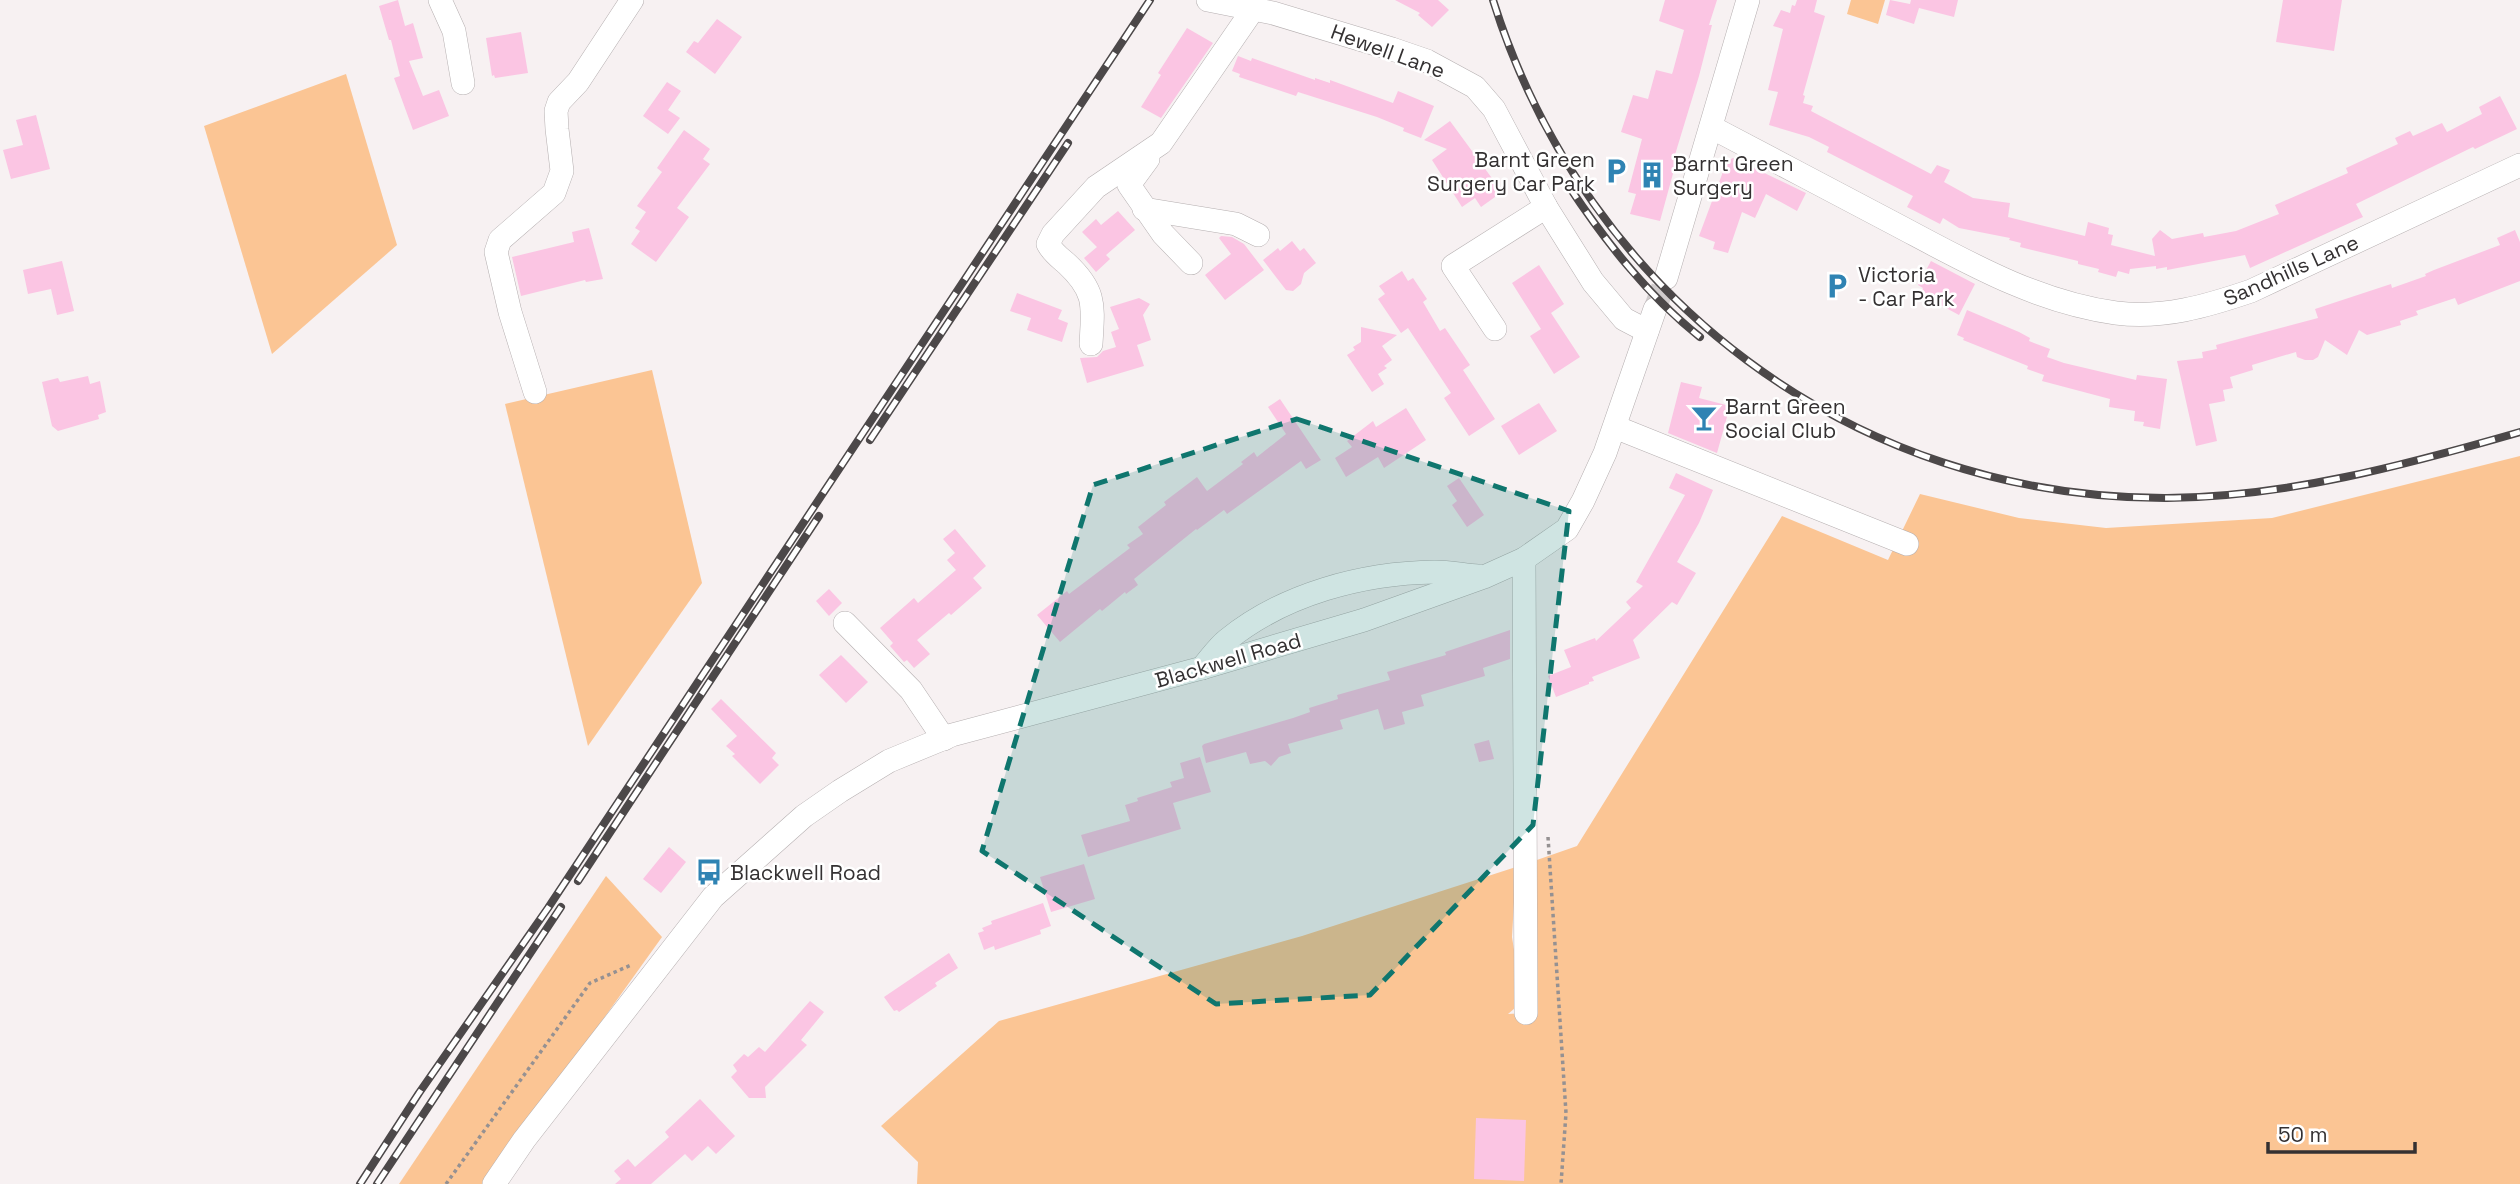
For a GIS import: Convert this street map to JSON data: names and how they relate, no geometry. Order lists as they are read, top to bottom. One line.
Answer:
{"streets":{"street":["Hewell Lane","Sandhills Lane","Blackwell Road"]},"crossings":[["Hewell Lane","Blackwell Road"]],"places":{"parking":["Barnt Green Surgery Car Park","Victoria - Car Park"],"building":["Barnt Green Surgery"],"bar":["Barnt Green Social Club"],"bus stop":["Blackwell Road"]},"scale_bar":"50 m"}
